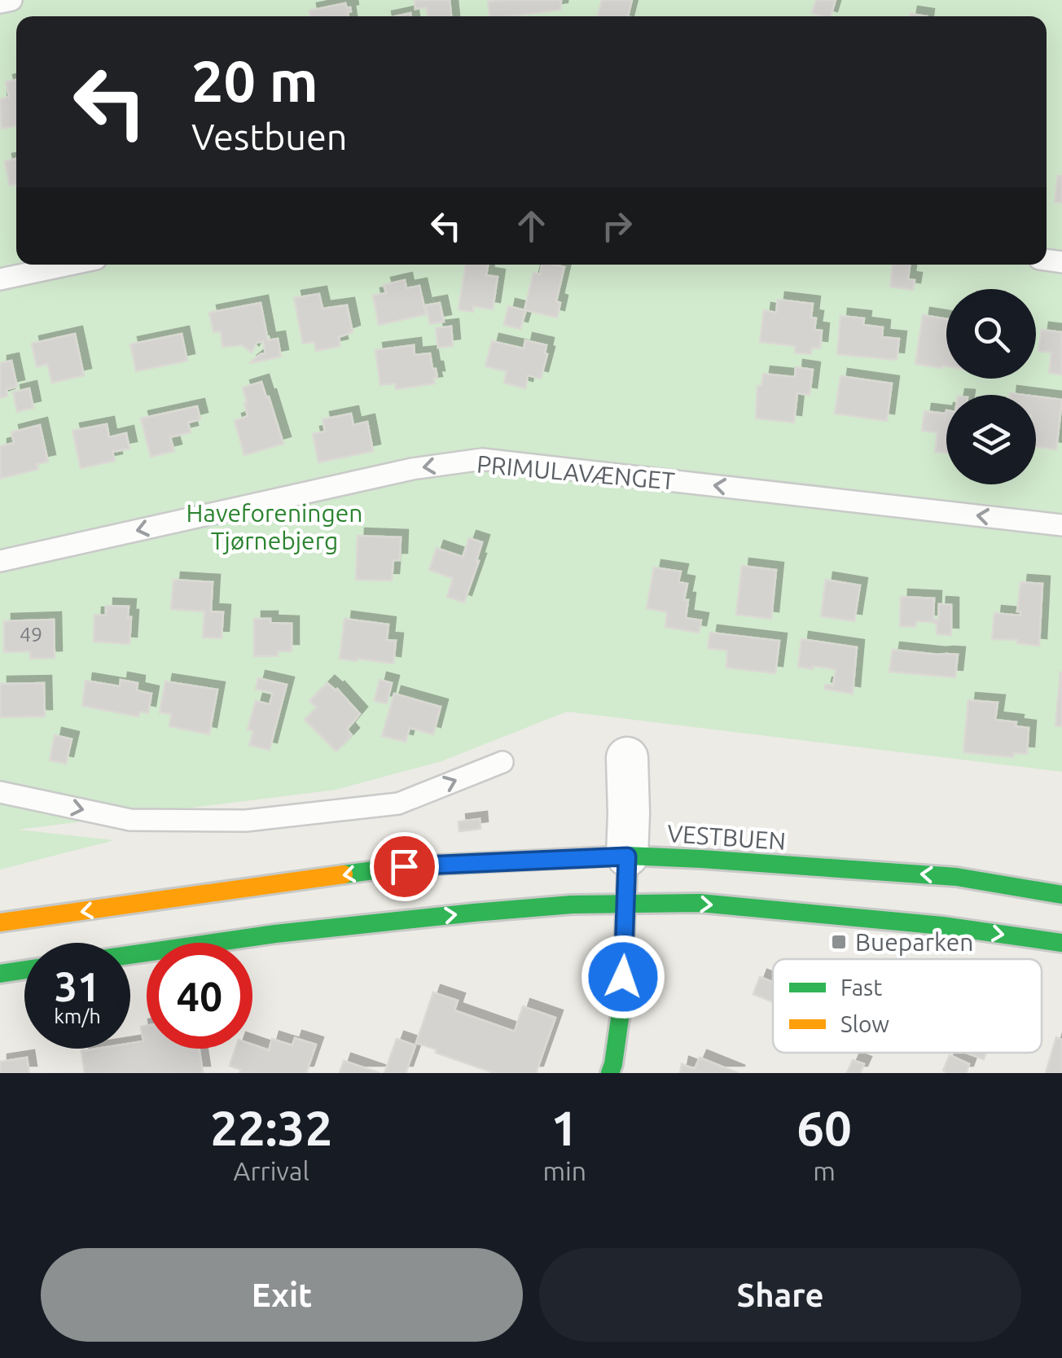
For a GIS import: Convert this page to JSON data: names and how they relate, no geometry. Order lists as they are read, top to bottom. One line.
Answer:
{"streets":{"street":["VESTBUEN"],"lane":["PRIMULAVÆNGET"]},"one_way":["PRIMULAVÆNGET"],"parks":["Haveforeningen Tjørnebjerg"],"places":{"transit":["Bueparken"]},"house_numbers":["49"],"legend":["Fast","Slow"],"page":{"turn":["20 m","Vestbuen"],"speed":"31 km/h","limit":"40","eta":["22:32","Arrival","1","min","60","m"],"buttons":["Exit","Share"]}}
